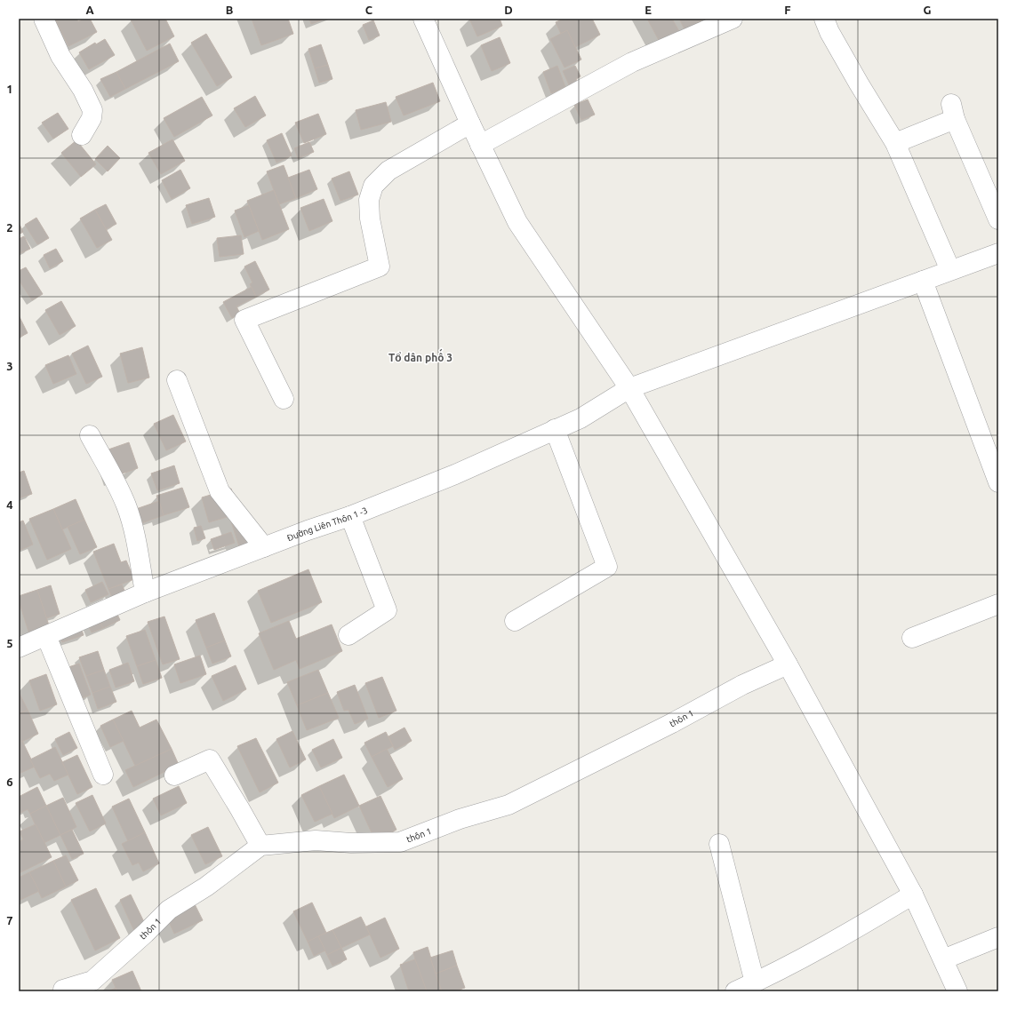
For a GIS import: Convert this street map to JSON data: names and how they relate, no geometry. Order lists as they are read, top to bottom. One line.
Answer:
{"streets":{"street":["Đường Liên Thôn 1 -3","thôn 1"]},"districts":["Tổ dân phố 3"],"grid":{"columns":["A","B","C","D","E","F","G"],"rows":["1","2","3","4","5","6","7"]}}
